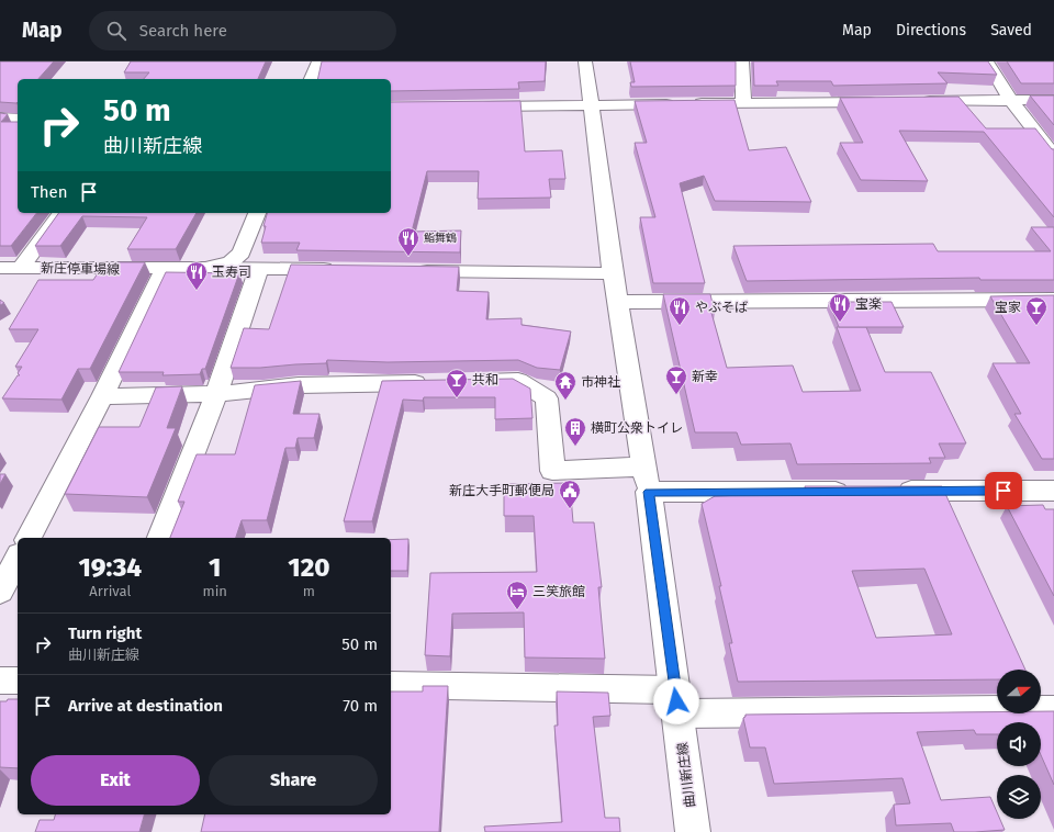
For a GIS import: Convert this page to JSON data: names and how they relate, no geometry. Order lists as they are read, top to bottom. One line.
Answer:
{"streets":{"street":["新庄停車場線","曲川新庄線"]},"places":{"restaurant":["鮨舞鶴","玉寿司","宝楽","やぶそば"],"bar":["宝家","新幸","共和"],"temple":["市神社"],"building":["横町公衆トイレ"],"public building":["新庄大手町郵便局"],"hotel":["三笑旅館"]},"north":"right","page":{"header":"Map","search":"Search here","nav":["Map","Directions","Saved"],"turn":["50 m","曲川新庄線"],"then":"Then","eta":["19:34","Arrival","1","min","120","m"],"list":[{"name":"Turn right","note":"曲川新庄線","value":"50 m"},{"name":"Arrive at destination","value":"70 m"}],"buttons":["Exit","Share"]}}
